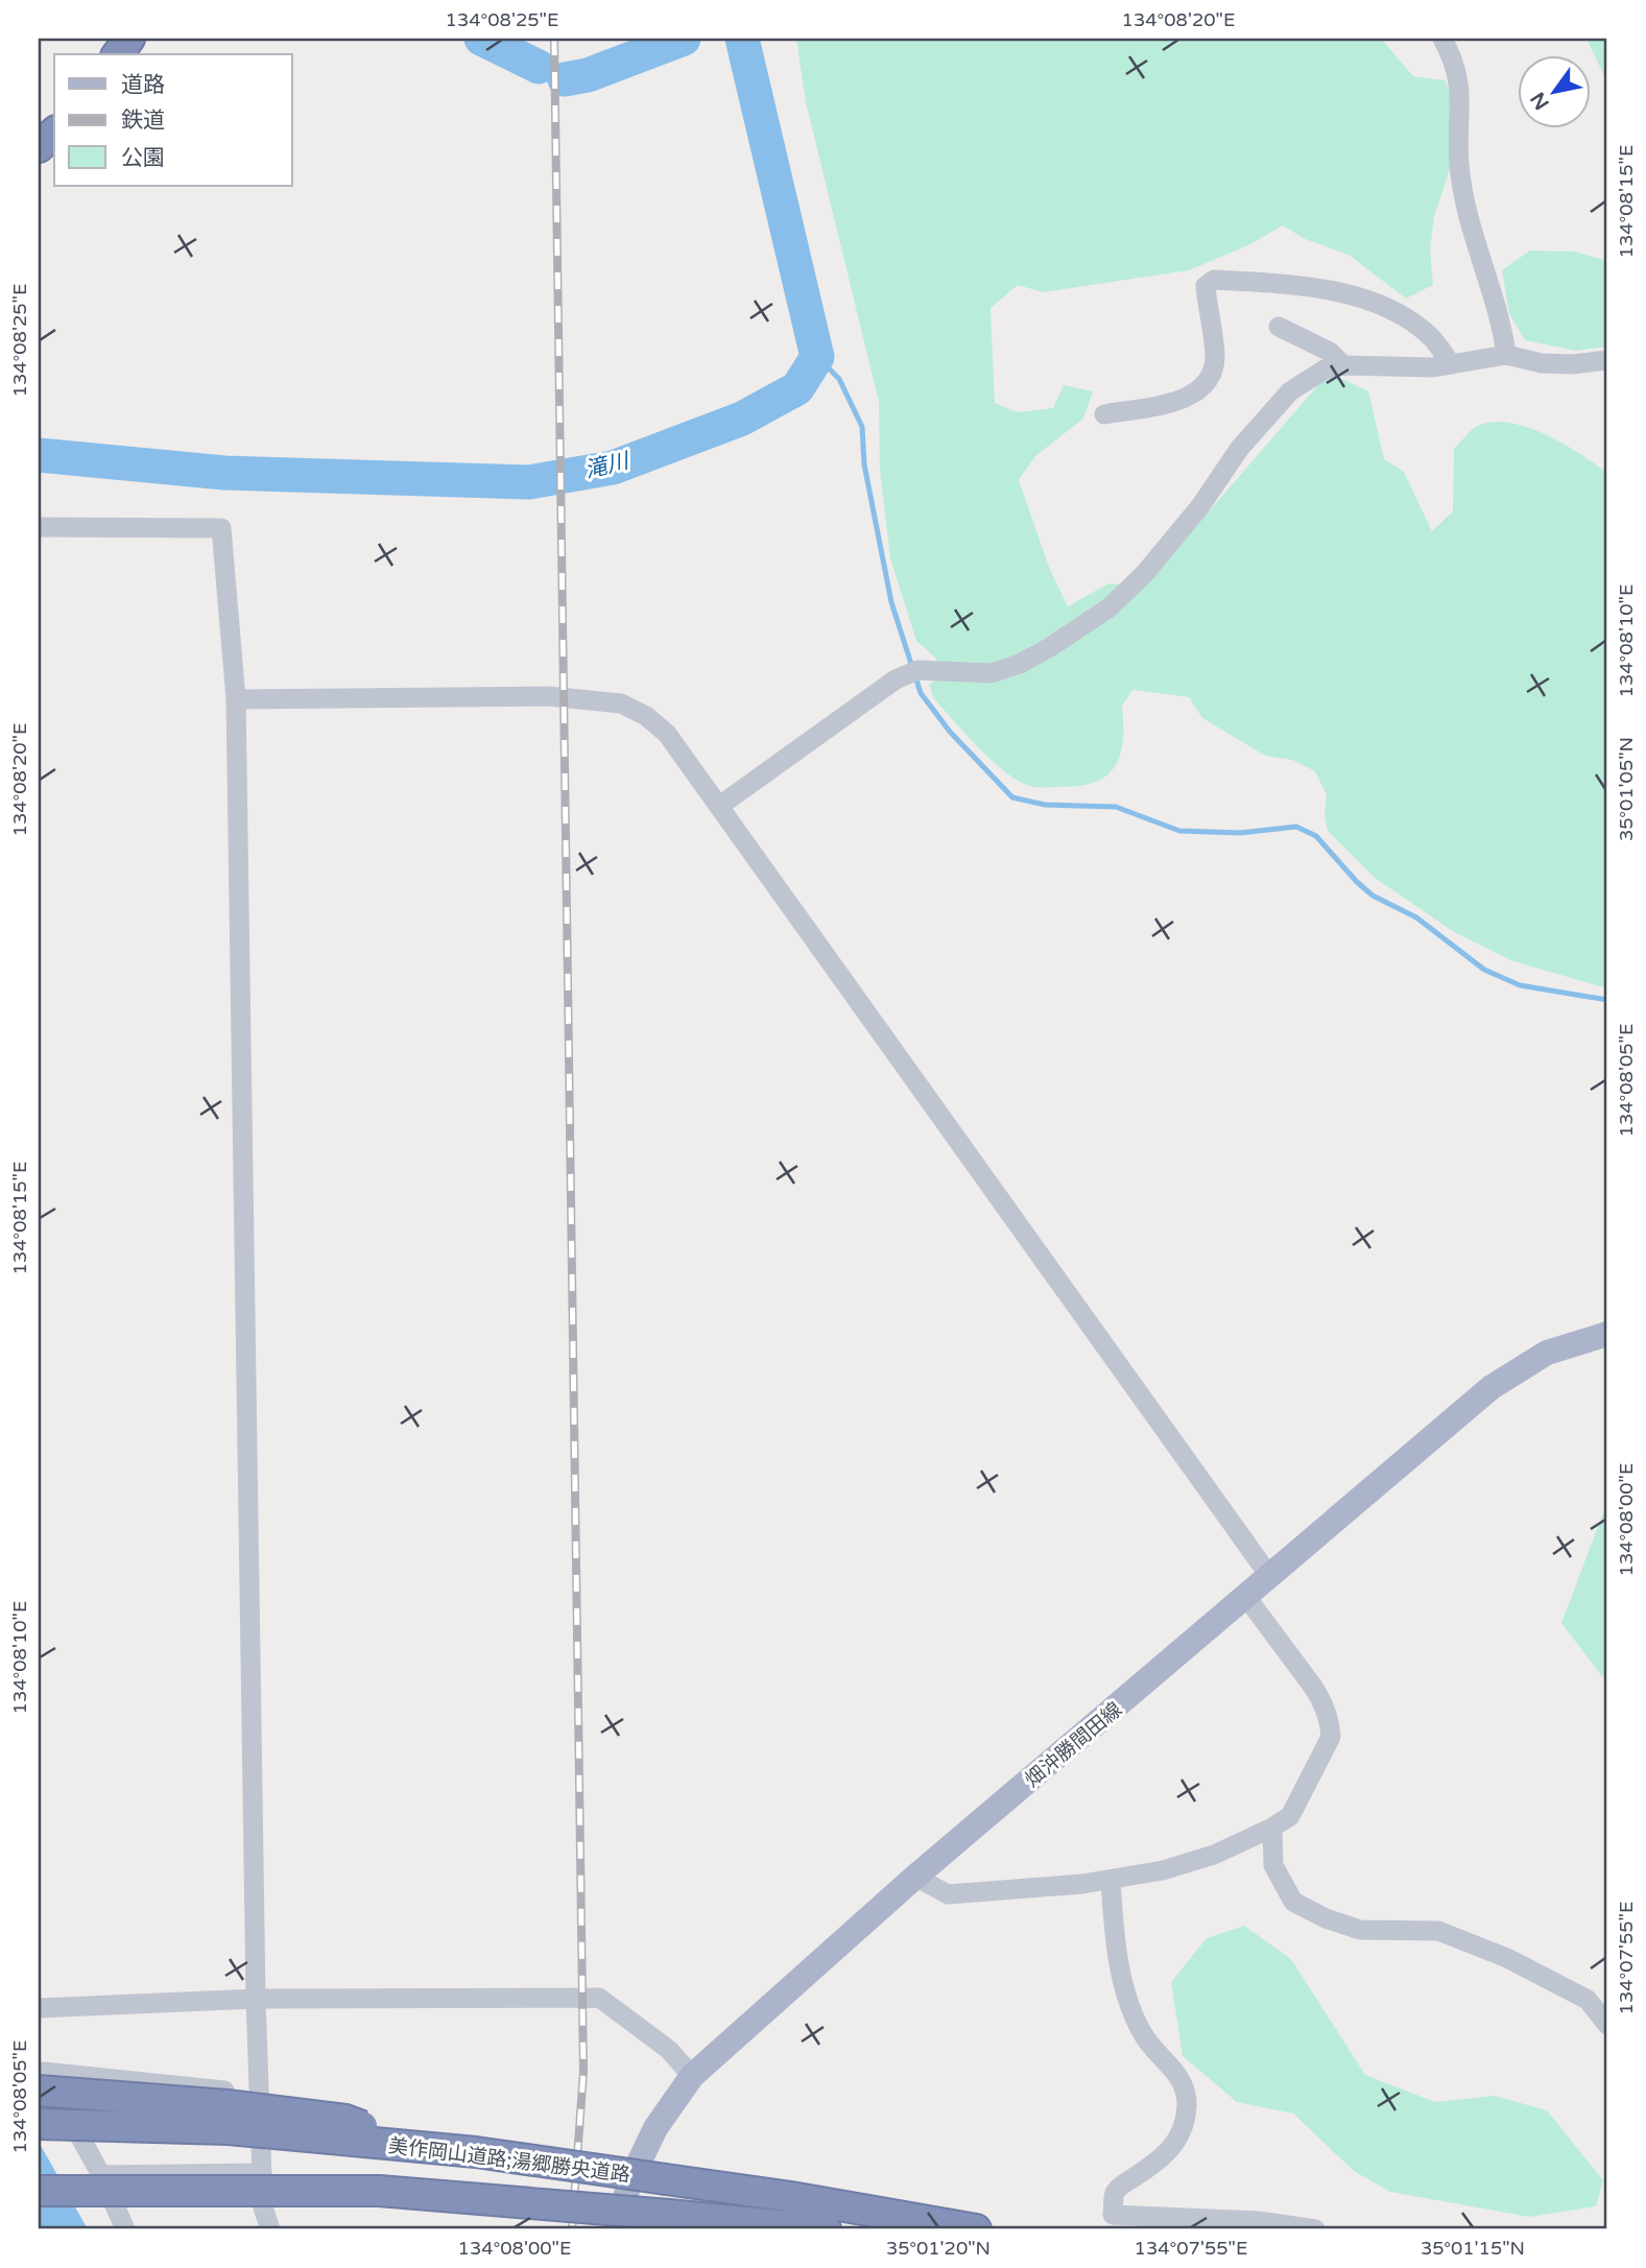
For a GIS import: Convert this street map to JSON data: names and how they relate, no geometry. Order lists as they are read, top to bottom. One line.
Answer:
{"streets":{"highway":["美作岡山道路;湯郷勝央道路"],"main road":["畑沖勝間田線"]},"water":["滝川"],"legend":["道路","鉄道","公園"],"north":"bottom left","coordinates":["134°08'25\"E","134°08'20\"E","134°08'15\"E","134°08'10\"E","35°01'05\"N","134°08'05\"E","134°08'00\"E","134°07'55\"E","35°01'20\"N","35°01'15\"N"]}
